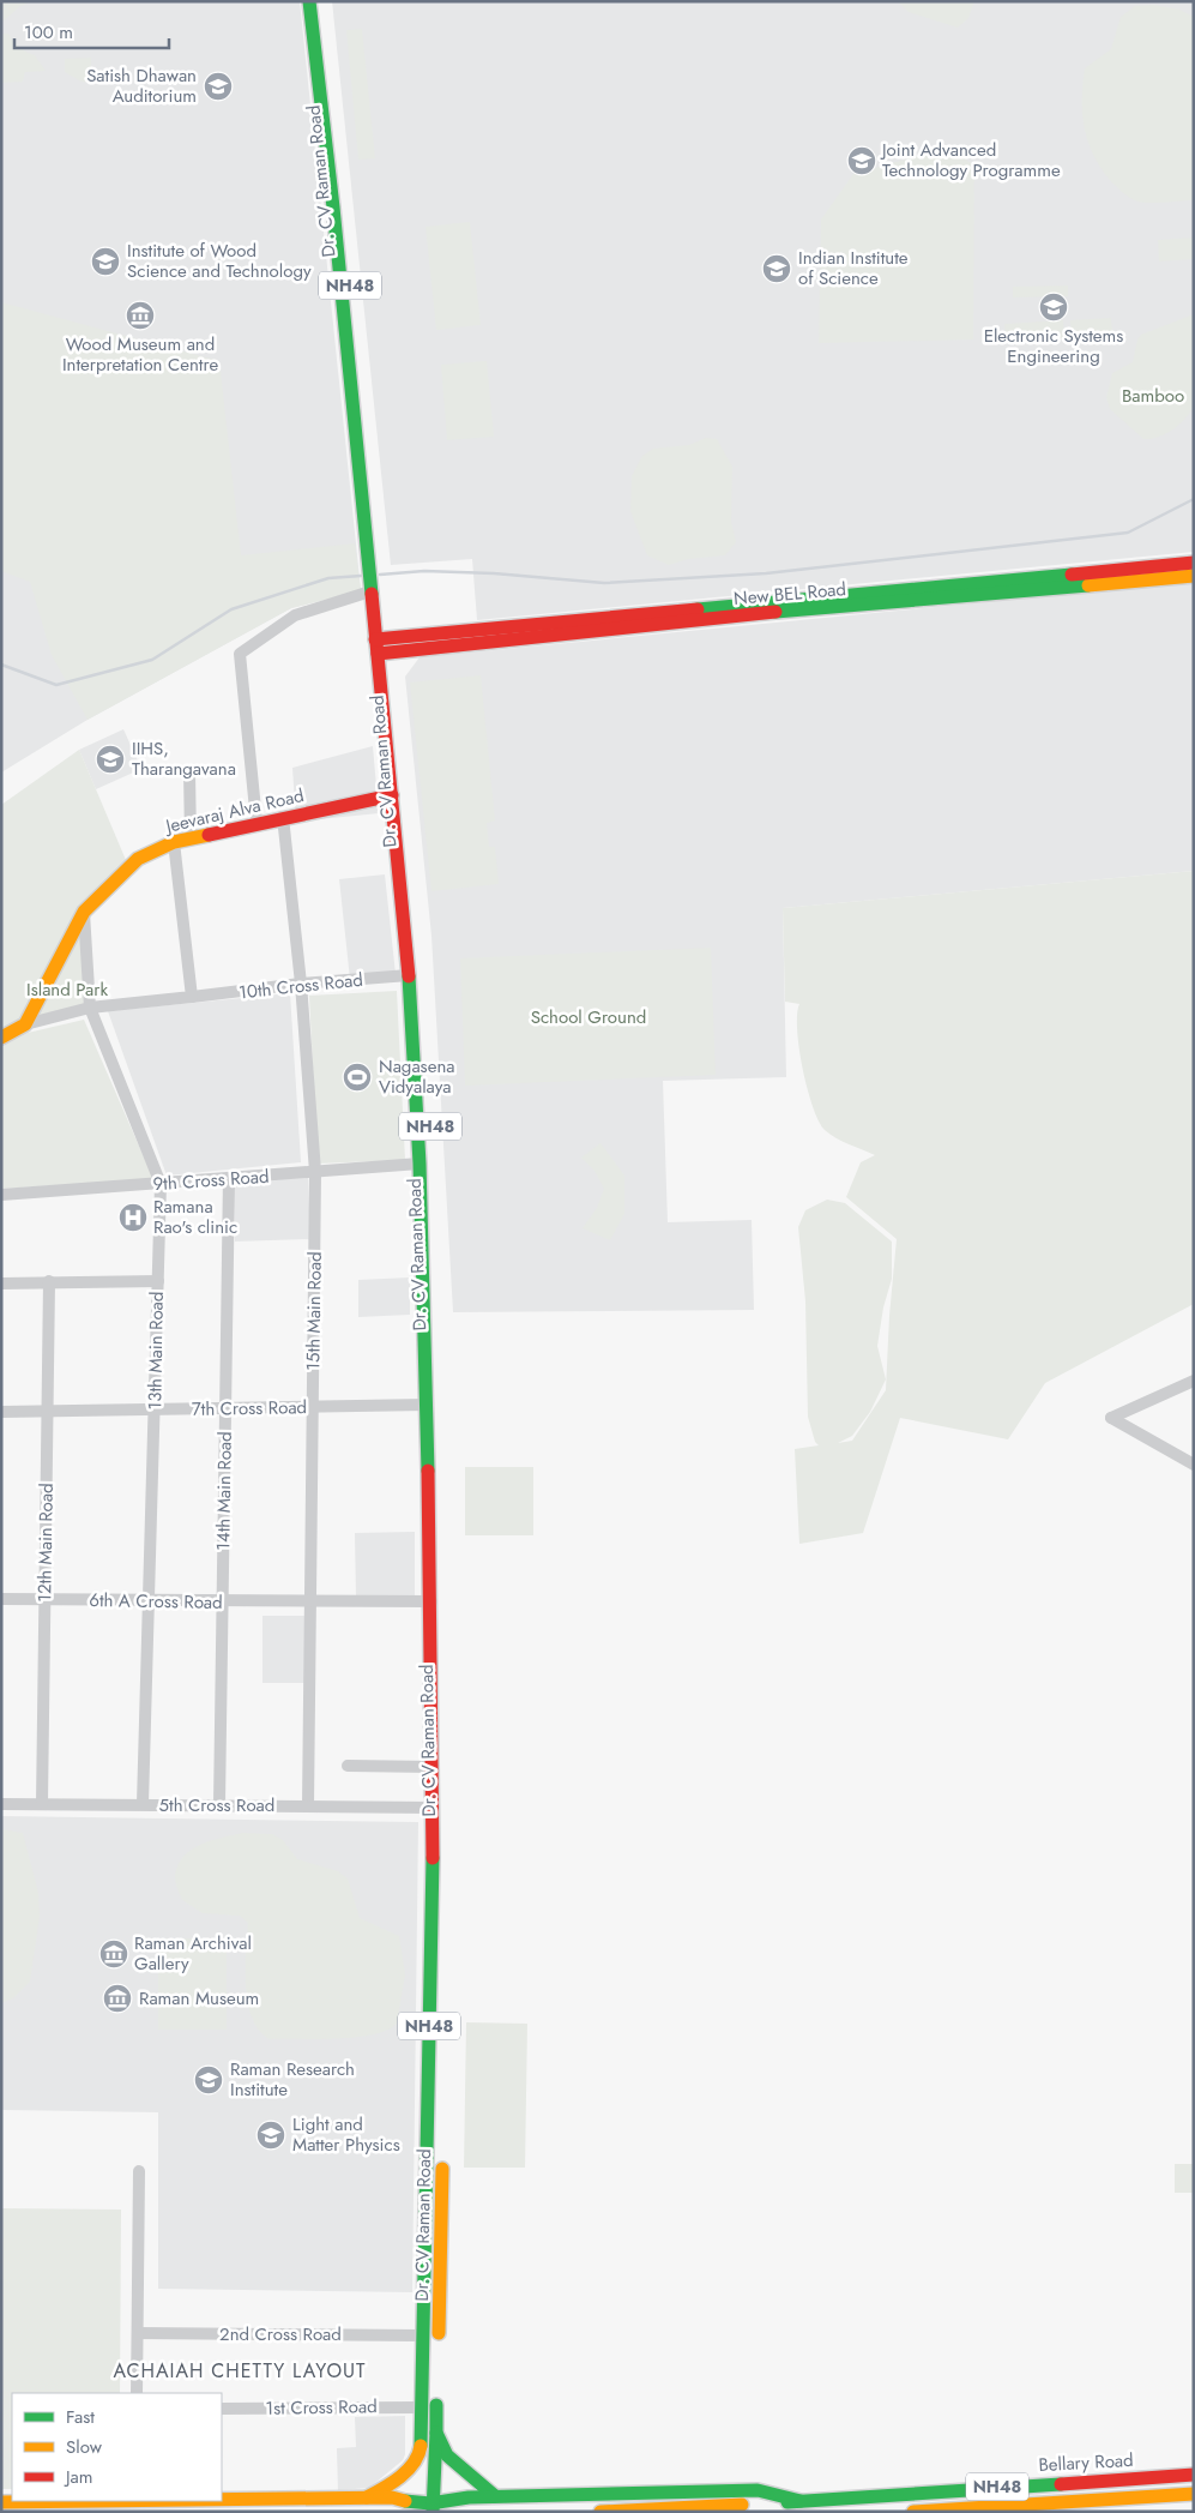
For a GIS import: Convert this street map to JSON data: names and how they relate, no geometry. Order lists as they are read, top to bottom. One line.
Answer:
{"streets":{"main road":["Dr. CV Raman Road","NH48","New BEL Road","Jeevaraj Alva Road","Bellary Road"],"street":["10th Cross Road","9th Cross Road","15th Main Road","13th Main Road","7th Cross Road","14th Main Road","12th Main Road","6th A Cross Road","5th Cross Road","2nd Cross Road","1st Cross Road"]},"crossings":[["Dr. CV Raman Road","New BEL Road"],["Dr. CV Raman Road","Jeevaraj Alva Road"],["Dr. CV Raman Road","10th Cross Road"],["Dr. CV Raman Road","9th Cross Road"],["Dr. CV Raman Road","7th Cross Road"],["Dr. CV Raman Road","6th A Cross Road"],["Dr. CV Raman Road","5th Cross Road"],["Dr. CV Raman Road","2nd Cross Road"],["Dr. CV Raman Road","1st Cross Road"],["NH48","Bellary Road"],["Jeevaraj Alva Road","10th Cross Road"],["Jeevaraj Alva Road","15th Main Road"],["Jeevaraj Alva Road","13th Main Road"],["10th Cross Road","15th Main Road"],["10th Cross Road","13th Main Road"],["9th Cross Road","15th Main Road"],["9th Cross Road","13th Main Road"],["9th Cross Road","14th Main Road"],["15th Main Road","7th Cross Road"],["15th Main Road","6th A Cross Road"],["15th Main Road","5th Cross Road"],["13th Main Road","7th Cross Road"],["13th Main Road","6th A Cross Road"],["13th Main Road","5th Cross Road"],["7th Cross Road","14th Main Road"],["7th Cross Road","12th Main Road"],["14th Main Road","6th A Cross Road"],["14th Main Road","5th Cross Road"],["12th Main Road","6th A Cross Road"],["12th Main Road","5th Cross Road"]],"districts":["ACHAIAH CHETTY LAYOUT"],"parks":["Bamboo","Island Park","School Ground"],"places":{"school or university":["Satish Dhawan Auditorium","Joint Advanced Technology Programme","Institute of Wood Science and Technology","Indian Institute of Science","Electronic Systems Engineering","IIHS, Tharangavana","Raman Research Institute","Light and Matter Physics"],"museum":["Wood Museum and Interpretation Centre","Raman Archival Gallery","Raman Museum"],"sports":["Nagasena Vidyalaya"],"hospital":["Ramana Rao's clinic"]},"legend":["Fast","Slow","Jam"],"scale_bar":"100 m"}
